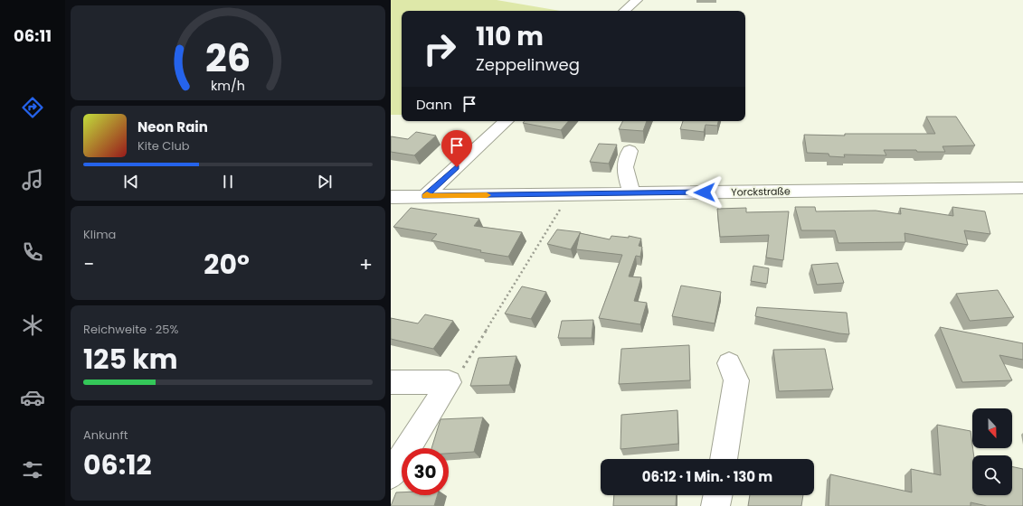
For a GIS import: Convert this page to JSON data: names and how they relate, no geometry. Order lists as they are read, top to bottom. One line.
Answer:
{"streets":{"street":["Yorckstraße"]},"north":"bottom","page":{"tabs":"06:11","turn":["110 m","Zeppelinweg"],"then":"Dann","song":["Neon Rain","Kite Club"],"tile":["Klima",["Reichweite · 25%","125 km"],["Ankunft","06:12"]],"heat":["−","20°","+"],"limit":"30","trip":"06:12 · 1 Min. · 130 m","gauge":["26","km/h"]}}
